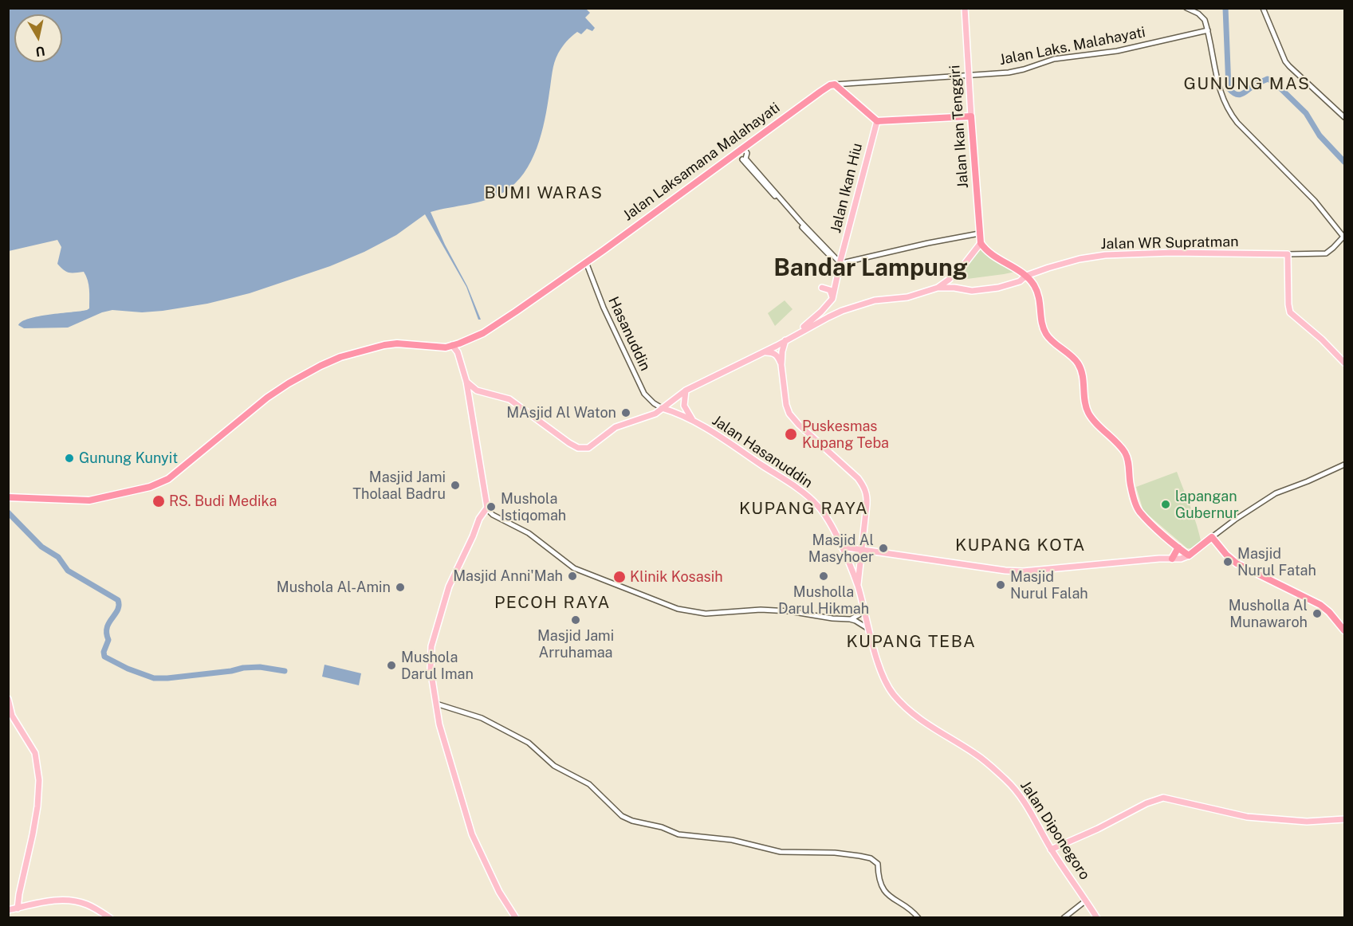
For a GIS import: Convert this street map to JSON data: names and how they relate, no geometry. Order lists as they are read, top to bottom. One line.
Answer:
{"streets":{"highway":["Jalan Ikan Tenggiri","Jalan Laksamana Malahayati"],"main road":["Jalan Ikan Hiu","Jalan WR Supratman","Jalan Hasanuddin","Jalan Diponegoro"],"street":["Jalan Laks. Malahayati","Hasanuddin"]},"crossings":[["Jalan Laks. Malahayati","Jalan Ikan Tenggiri"],["Jalan Laks. Malahayati","Jalan Laksamana Malahayati"],["Jalan Laksamana Malahayati","Hasanuddin"],["Hasanuddin","Jalan Hasanuddin"],["Jalan Hasanuddin","Jalan Diponegoro"]],"districts":["GUNUNG MAS","BUMI WARAS","Bandar Lampung","KUPANG RAYA","KUPANG KOTA","PECOH RAYA","KUPANG TEBA"],"places":["MAsjid Al Waton","Puskesmas Kupang Teba","Gunung Kunyit","Masjid Jami Tholaal Badru","RS. Budi Medika","lapangan Gubernur","Mushola Istiqomah","Masjid Al Masyhoer","Masjid Nurul Fatah","Masjid Anni'Mah","Musholla Darul Hikmah","Klinik Kosasih","Masjid Nurul Falah","Mushola Al-Amin","Musholla Al Munawaroh","Masjid Jami Arruhamaa","Mushola Darul Iman"],"north":"bottom"}
